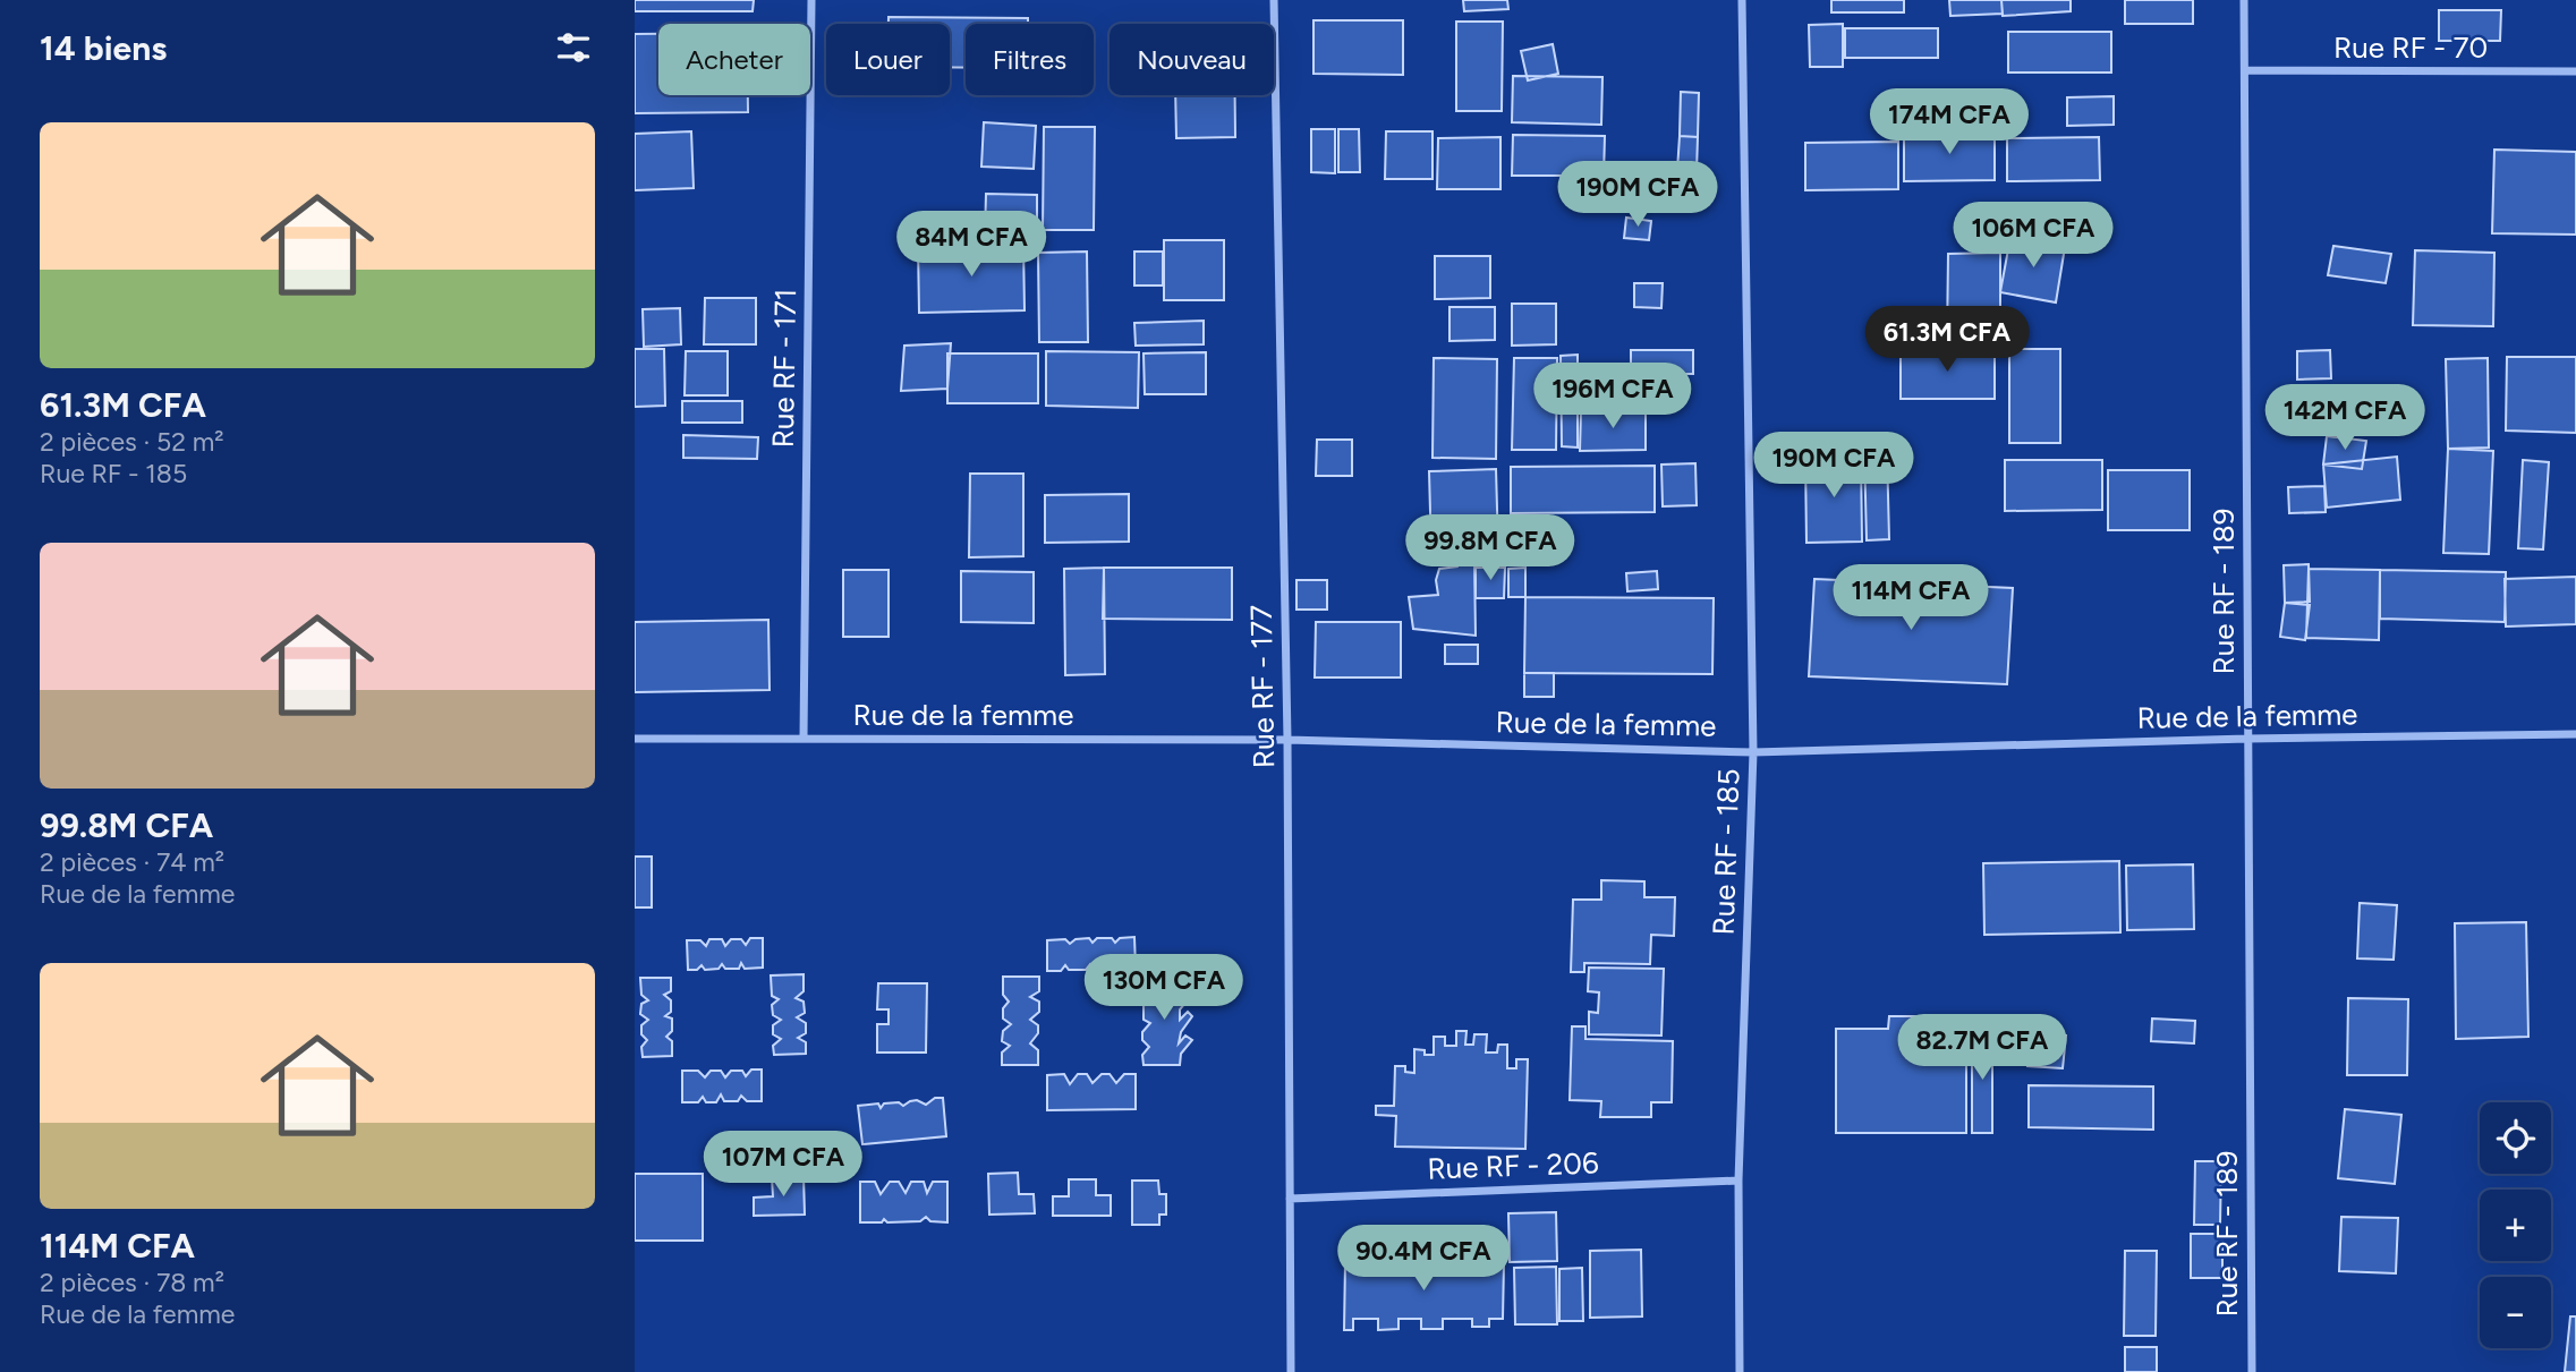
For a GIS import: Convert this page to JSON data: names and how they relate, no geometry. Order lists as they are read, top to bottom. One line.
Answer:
{"streets":{"street":["Rue RF - 70","Rue RF - 171","Rue RF - 189","Rue RF - 177","Rue de la femme","Rue RF - 185","Rue RF - 206"]},"crossings":[["Rue RF - 70","Rue RF - 189"],["Rue RF - 171","Rue de la femme"],["Rue RF - 189","Rue de la femme"],["Rue RF - 177","Rue de la femme"],["Rue RF - 177","Rue RF - 206"],["Rue de la femme","Rue RF - 185"],["Rue RF - 185","Rue RF - 206"]],"page":{"heading":"14 biens","chip":["Acheter","Louer","Filtres","Nouveau"],"price":["174M CFA","190M CFA","106M CFA","84M CFA","61.3M CFA","196M CFA","142M CFA","190M CFA","99.8M CFA","114M CFA","130M CFA","82.7M CFA","107M CFA","90.4M CFA"],"list":[{"name":"61.3M CFA","note":"2 pièces · 52 m² · Rue RF - 185"},{"name":"99.8M CFA","note":"2 pièces · 74 m² · Rue de la femme"},{"name":"114M CFA","note":"2 pièces · 78 m² · Rue de la femme"}],"map_buttons":["+","−"]}}
